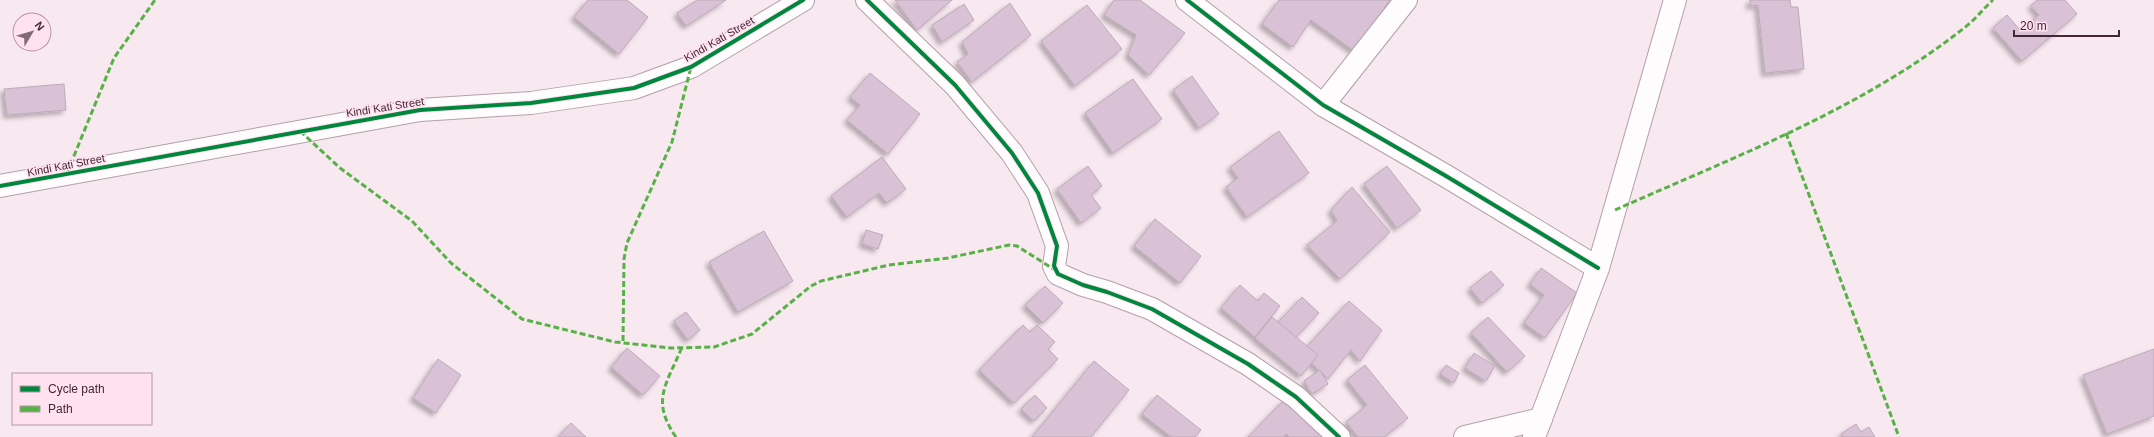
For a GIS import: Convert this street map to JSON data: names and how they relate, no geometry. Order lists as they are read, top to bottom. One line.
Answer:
{"streets":{"street":["Kindi Kati Street"]},"legend":["Cycle path","Path"],"scale_bar":"20 m","north":"top right"}
